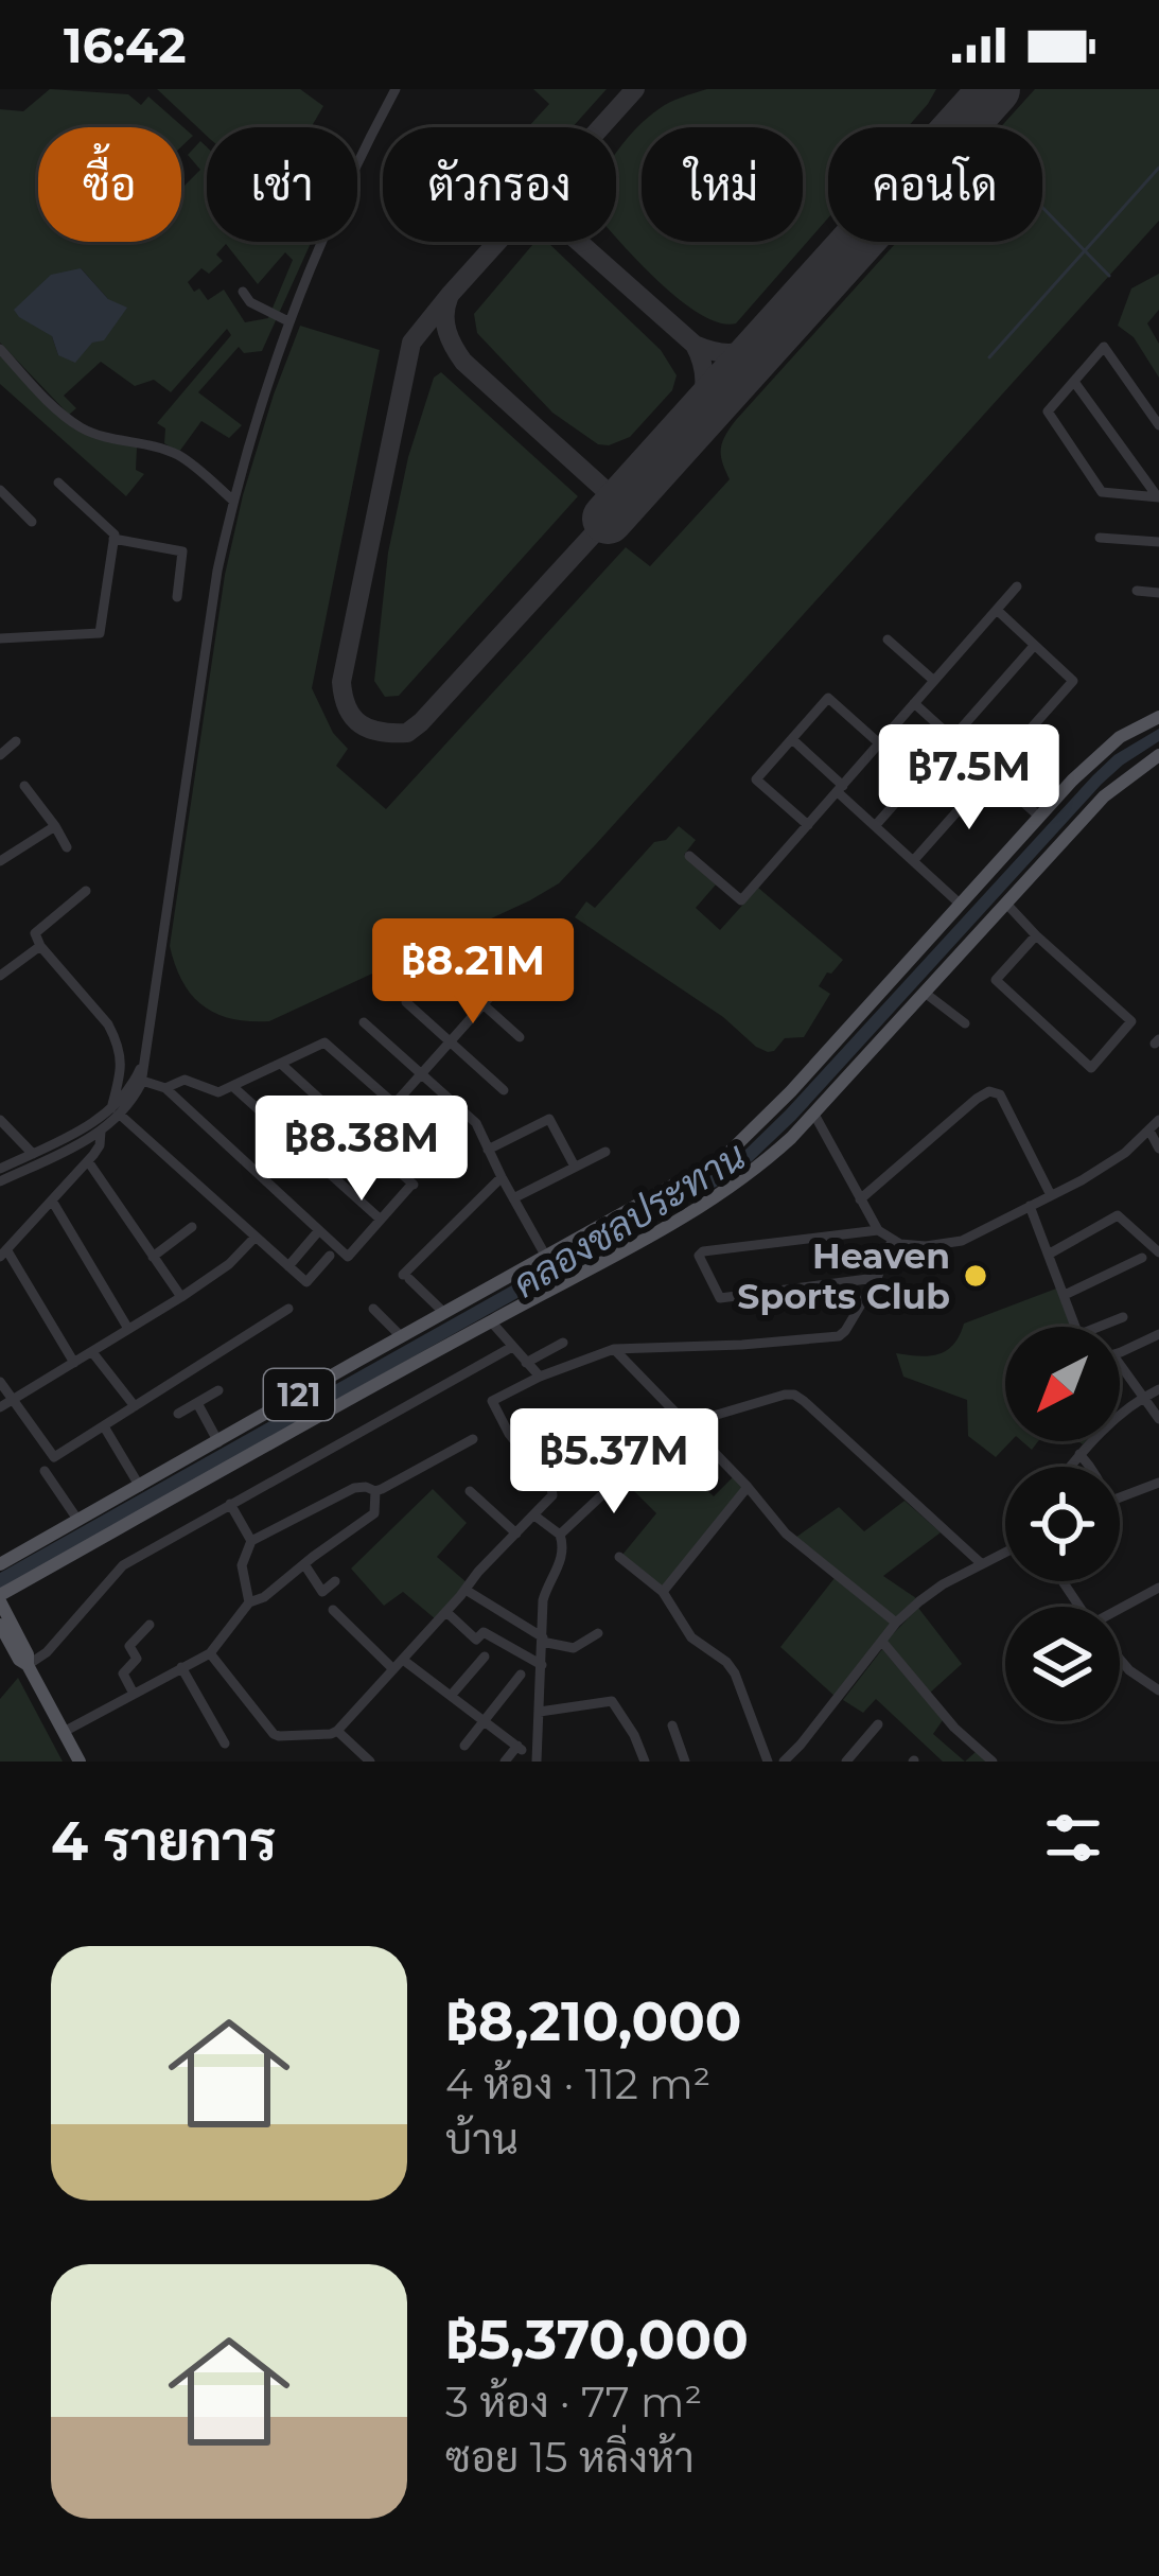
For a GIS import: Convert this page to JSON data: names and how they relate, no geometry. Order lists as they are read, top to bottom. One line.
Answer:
{"streets":{"main road":["121"]},"water":["คลองชลประทาน"],"places":["Heaven Sports Club"],"north":"bottom left","page":{"status":"16:42","chip":["ซื้อ","เช่า","ตัวกรอง","ใหม่","คอนโด"],"price":["฿7.5M","฿8.21M","฿8.38M","฿5.37M"],"heading":"4 รายการ","list":[{"name":"฿8,210,000","note":"4 ห้อง · 112 m² · บ้าน"},{"name":"฿5,370,000","note":"3 ห้อง · 77 m² · ซอย 15 หลิ่งห้า"}]}}
